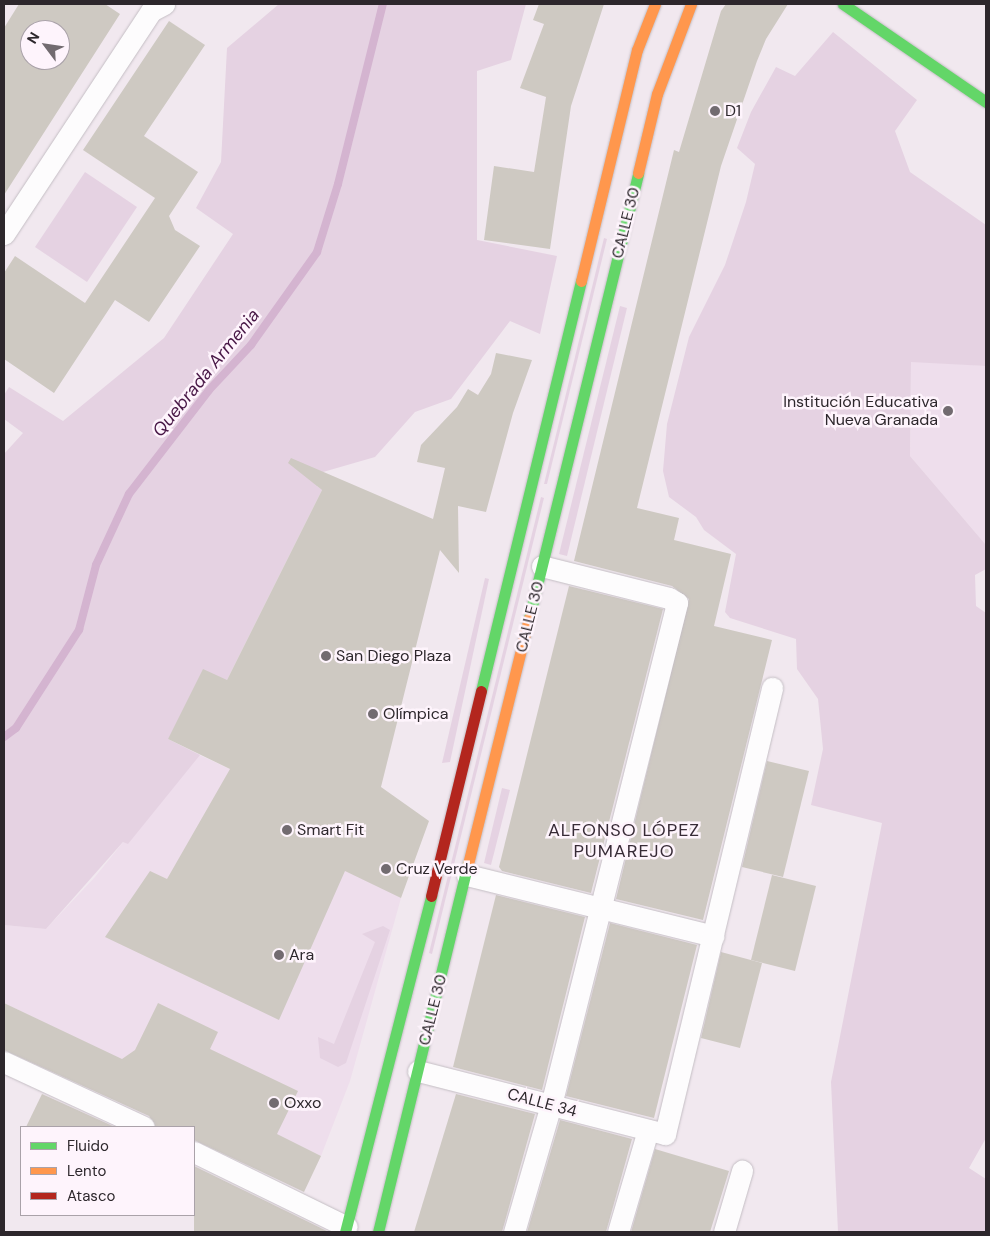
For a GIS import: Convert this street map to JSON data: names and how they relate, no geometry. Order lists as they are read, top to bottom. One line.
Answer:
{"streets":{"main road":["CALLE 30"],"street":["CALLE 34"]},"crossings":[["CALLE 30","CALLE 34"]],"districts":["ALFONSO LÓPEZ PUMAREJO"],"water":["Quebrada Armenia"],"places":["D1","Institución Educativa Nueva Granada","San Diego Plaza","Olímpica","Smart Fit","Cruz Verde","Ara","Oxxo"],"legend":["Fluido","Lento","Atasco"],"north":"top left"}
